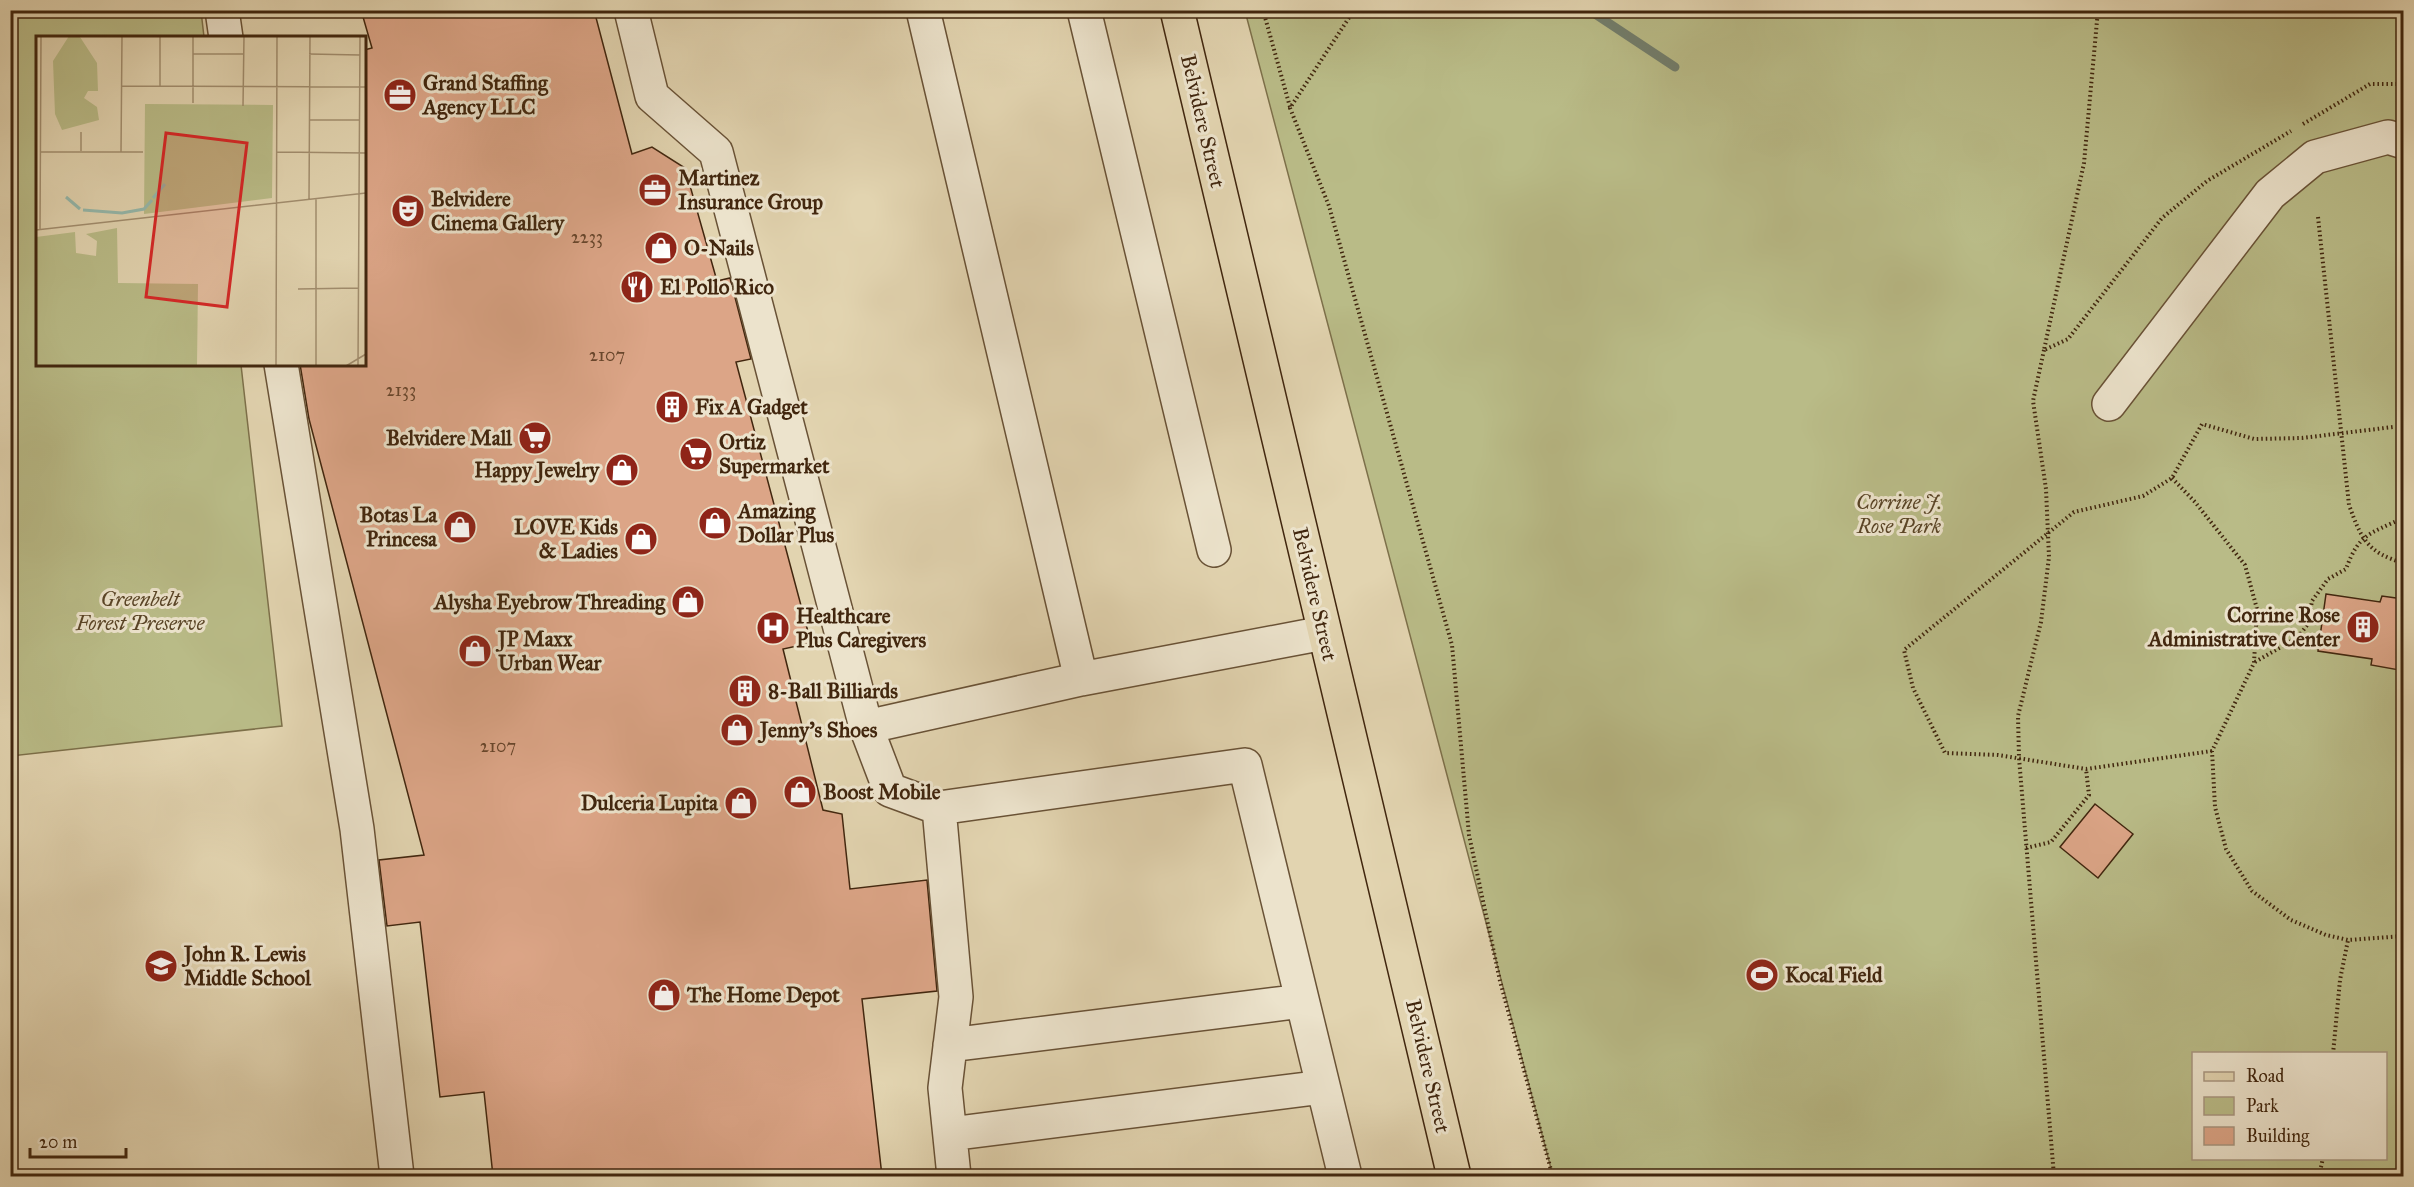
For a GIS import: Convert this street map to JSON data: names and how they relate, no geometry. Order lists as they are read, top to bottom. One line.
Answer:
{"streets":{"main road":["Belvidere Street"]},"parks":["Corrine J. Rose Park","Greenbelt Forest Preserve"],"places":{"office":["Grand Staffing Agency LLC","Martinez Insurance Group"],"theatre":["Belvidere Cinema Gallery"],"shop":["O-Nails","Happy Jewelry","Amazing Dollar Plus","Botas La Princesa","LOVE Kids & Ladies","Alysha Eyebrow Threading","JP Maxx Urban Wear","Jenny's Shoes","Boost Mobile","Dulceria Lupita","The Home Depot"],"restaurant":["El Pollo Rico"],"building":["Fix A Gadget","Corrine Rose Administrative Center","8-Ball Billiards"],"supermarket":["Belvidere Mall","Ortiz Supermarket"],"hospital":["Healthcare Plus Caregivers"],"school or university":["John R. Lewis Middle School"],"sports":["Kocal Field"]},"house_numbers":["2233","2107","2133","2107"],"legend":["Road","Park","Building"],"scale_bar":"20 m"}
